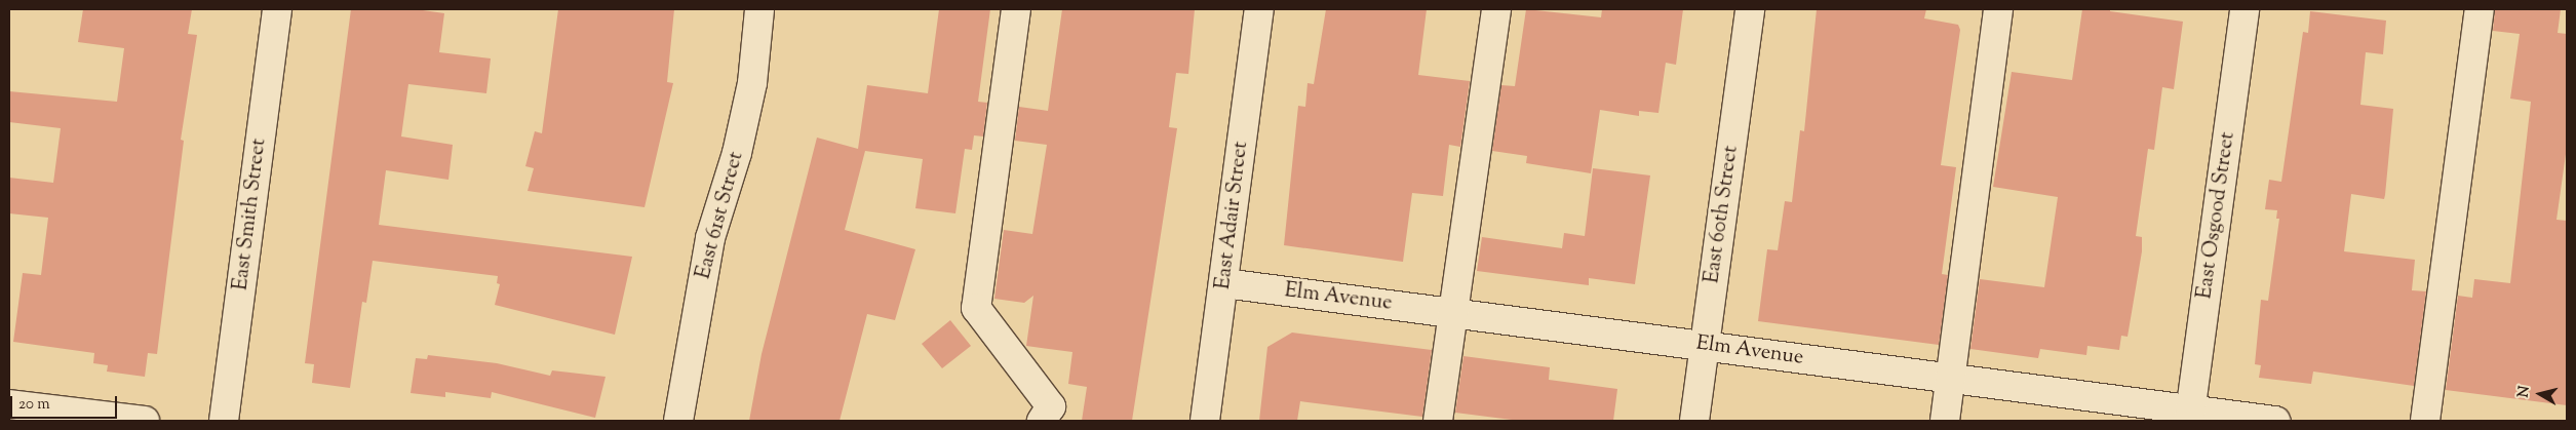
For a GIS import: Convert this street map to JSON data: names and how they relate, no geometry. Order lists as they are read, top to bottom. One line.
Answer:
{"streets":{"street":["East Smith Street","East 60th Street","East 61st Street","East Adair Street","East Osgood Street","Elm Avenue"]},"crossings":[["East 60th Street","Elm Avenue"],["East Adair Street","Elm Avenue"],["East Osgood Street","Elm Avenue"]],"scale_bar":"20 m","north":"left"}
